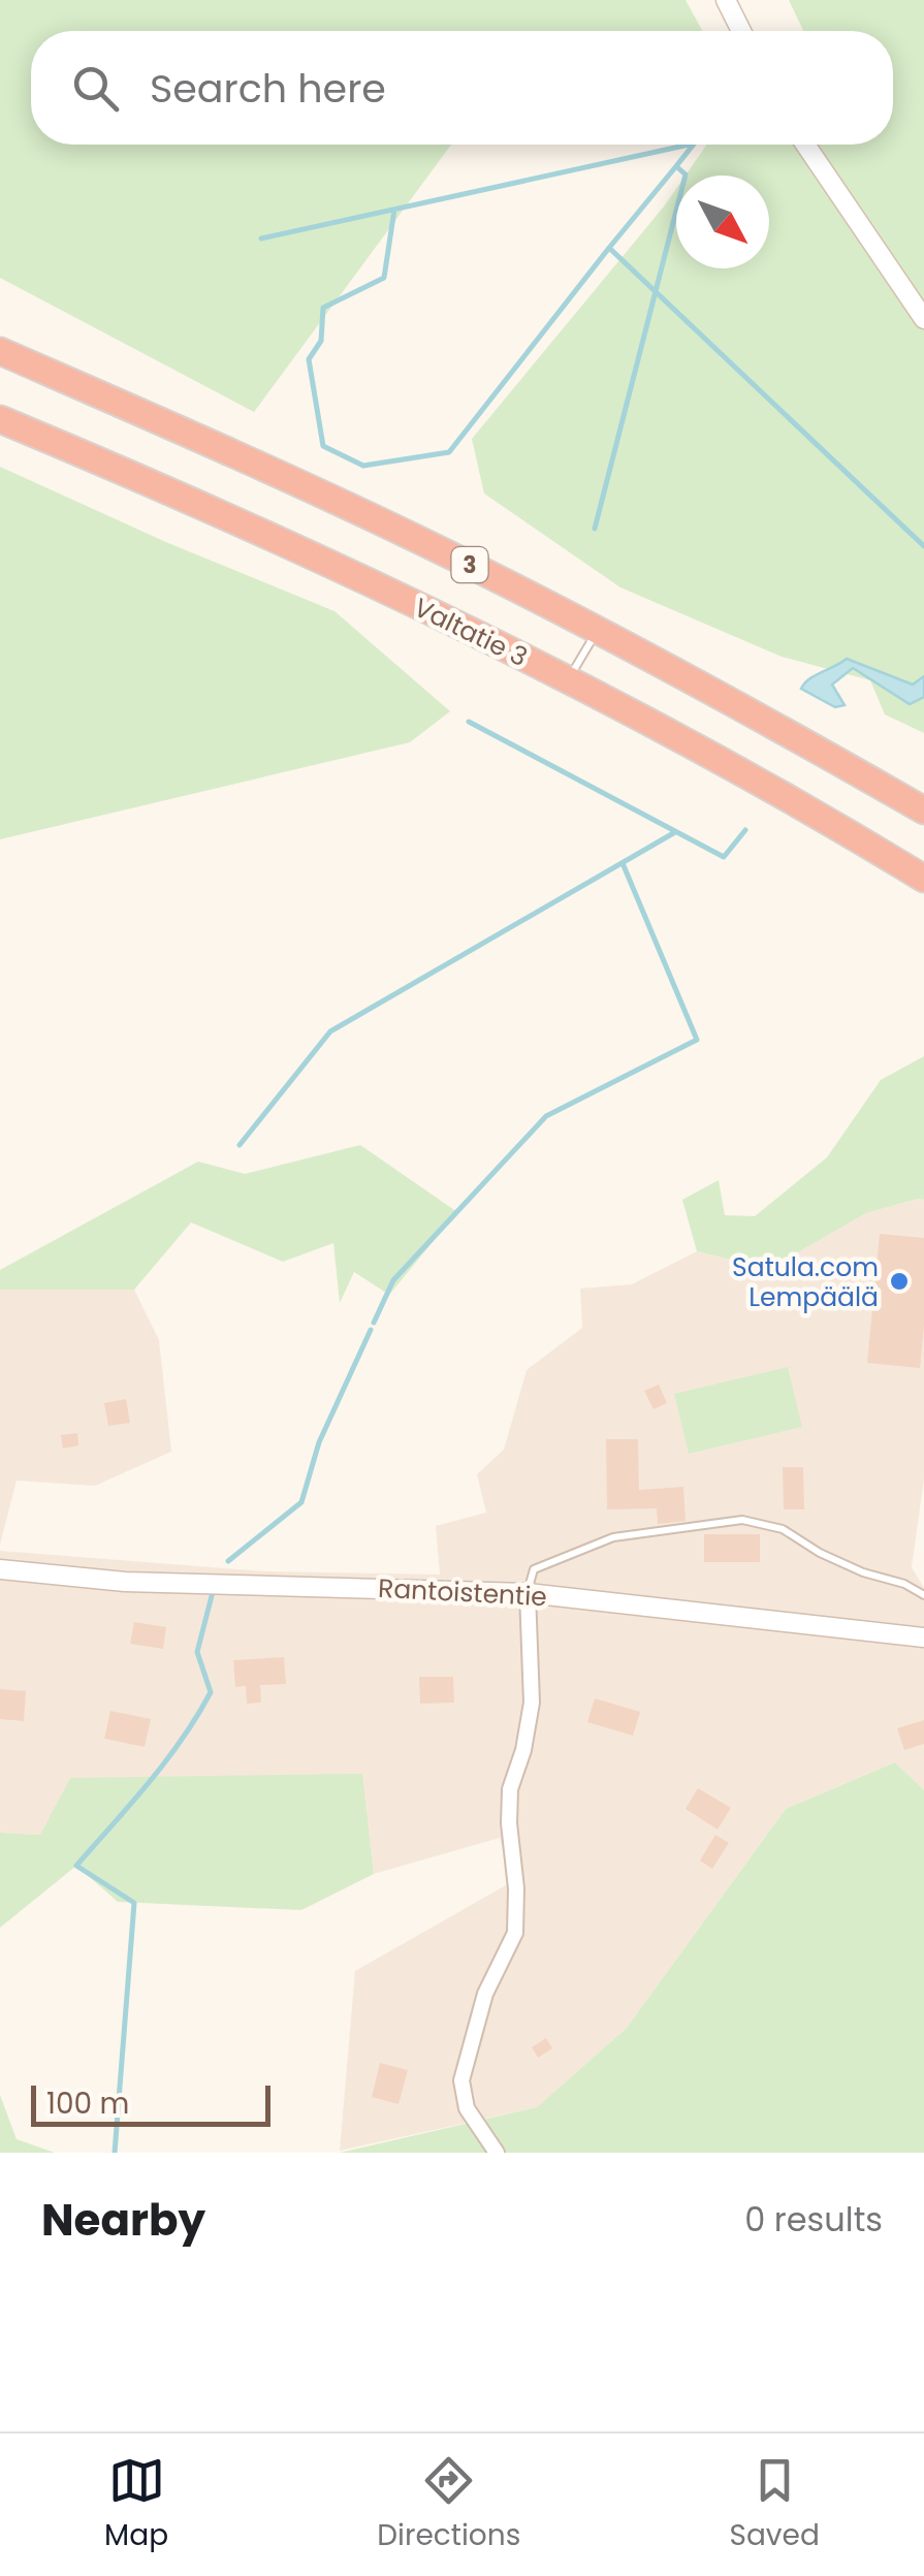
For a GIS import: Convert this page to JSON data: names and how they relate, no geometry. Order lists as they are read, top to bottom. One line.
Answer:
{"streets":{"highway":["3","Valtatie 3"],"street":["Rantoistentie"]},"places":["Satula.com Lempäälä"],"scale_bar":"100 m","north":"bottom right","page":{"search":"Search here","scale":"100 m","heading":["Nearby","0 results"],"nav":["Map","Directions","Saved"]}}
